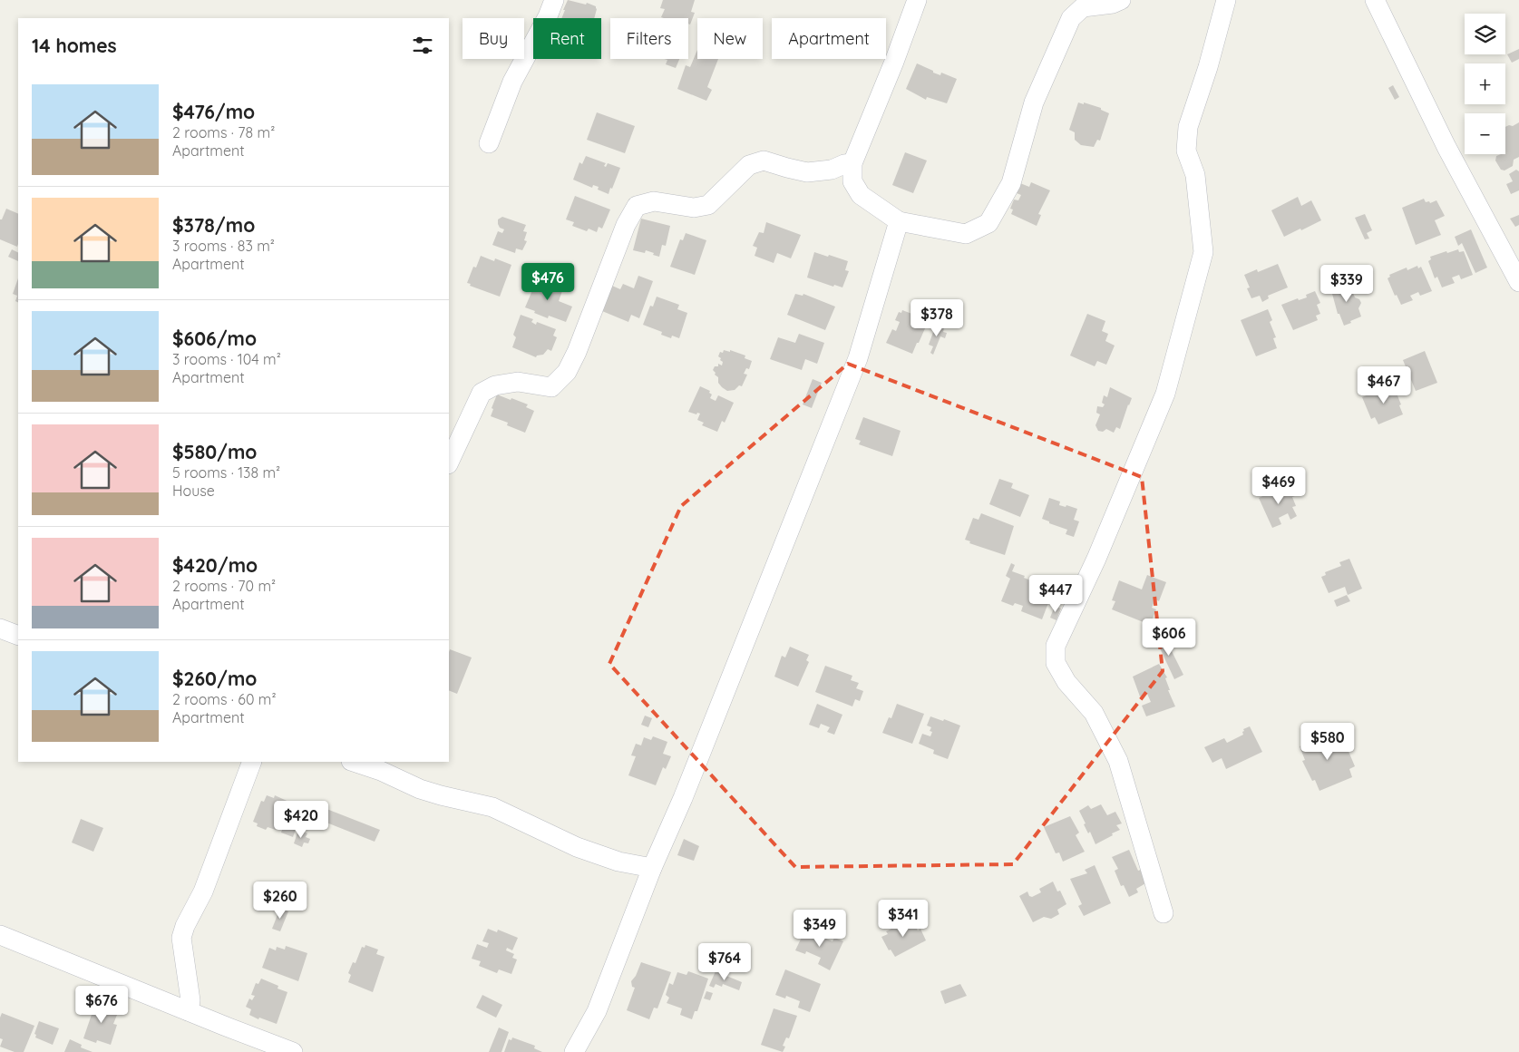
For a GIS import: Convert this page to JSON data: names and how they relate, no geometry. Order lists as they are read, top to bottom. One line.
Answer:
{"page":{"map_buttons":["+","−"],"chip":["Buy","Rent","Filters","New","Apartment"],"heading":"14 homes","list":[{"name":"$476/mo","note":"2 rooms · 78 m² · Apartment"},{"name":"$378/mo","note":"3 rooms · 83 m² · Apartment"},{"name":"$606/mo","note":"3 rooms · 104 m² · Apartment"},{"name":"$580/mo","note":"5 rooms · 138 m² · House"},{"name":"$420/mo","note":"2 rooms · 70 m² · Apartment"},{"name":"$260/mo","note":"2 rooms · 60 m² · Apartment"}],"price":["$476","$339","$378","$467","$469","$447","$606","$580","$420","$260","$341","$349","$764","$676"]}}
